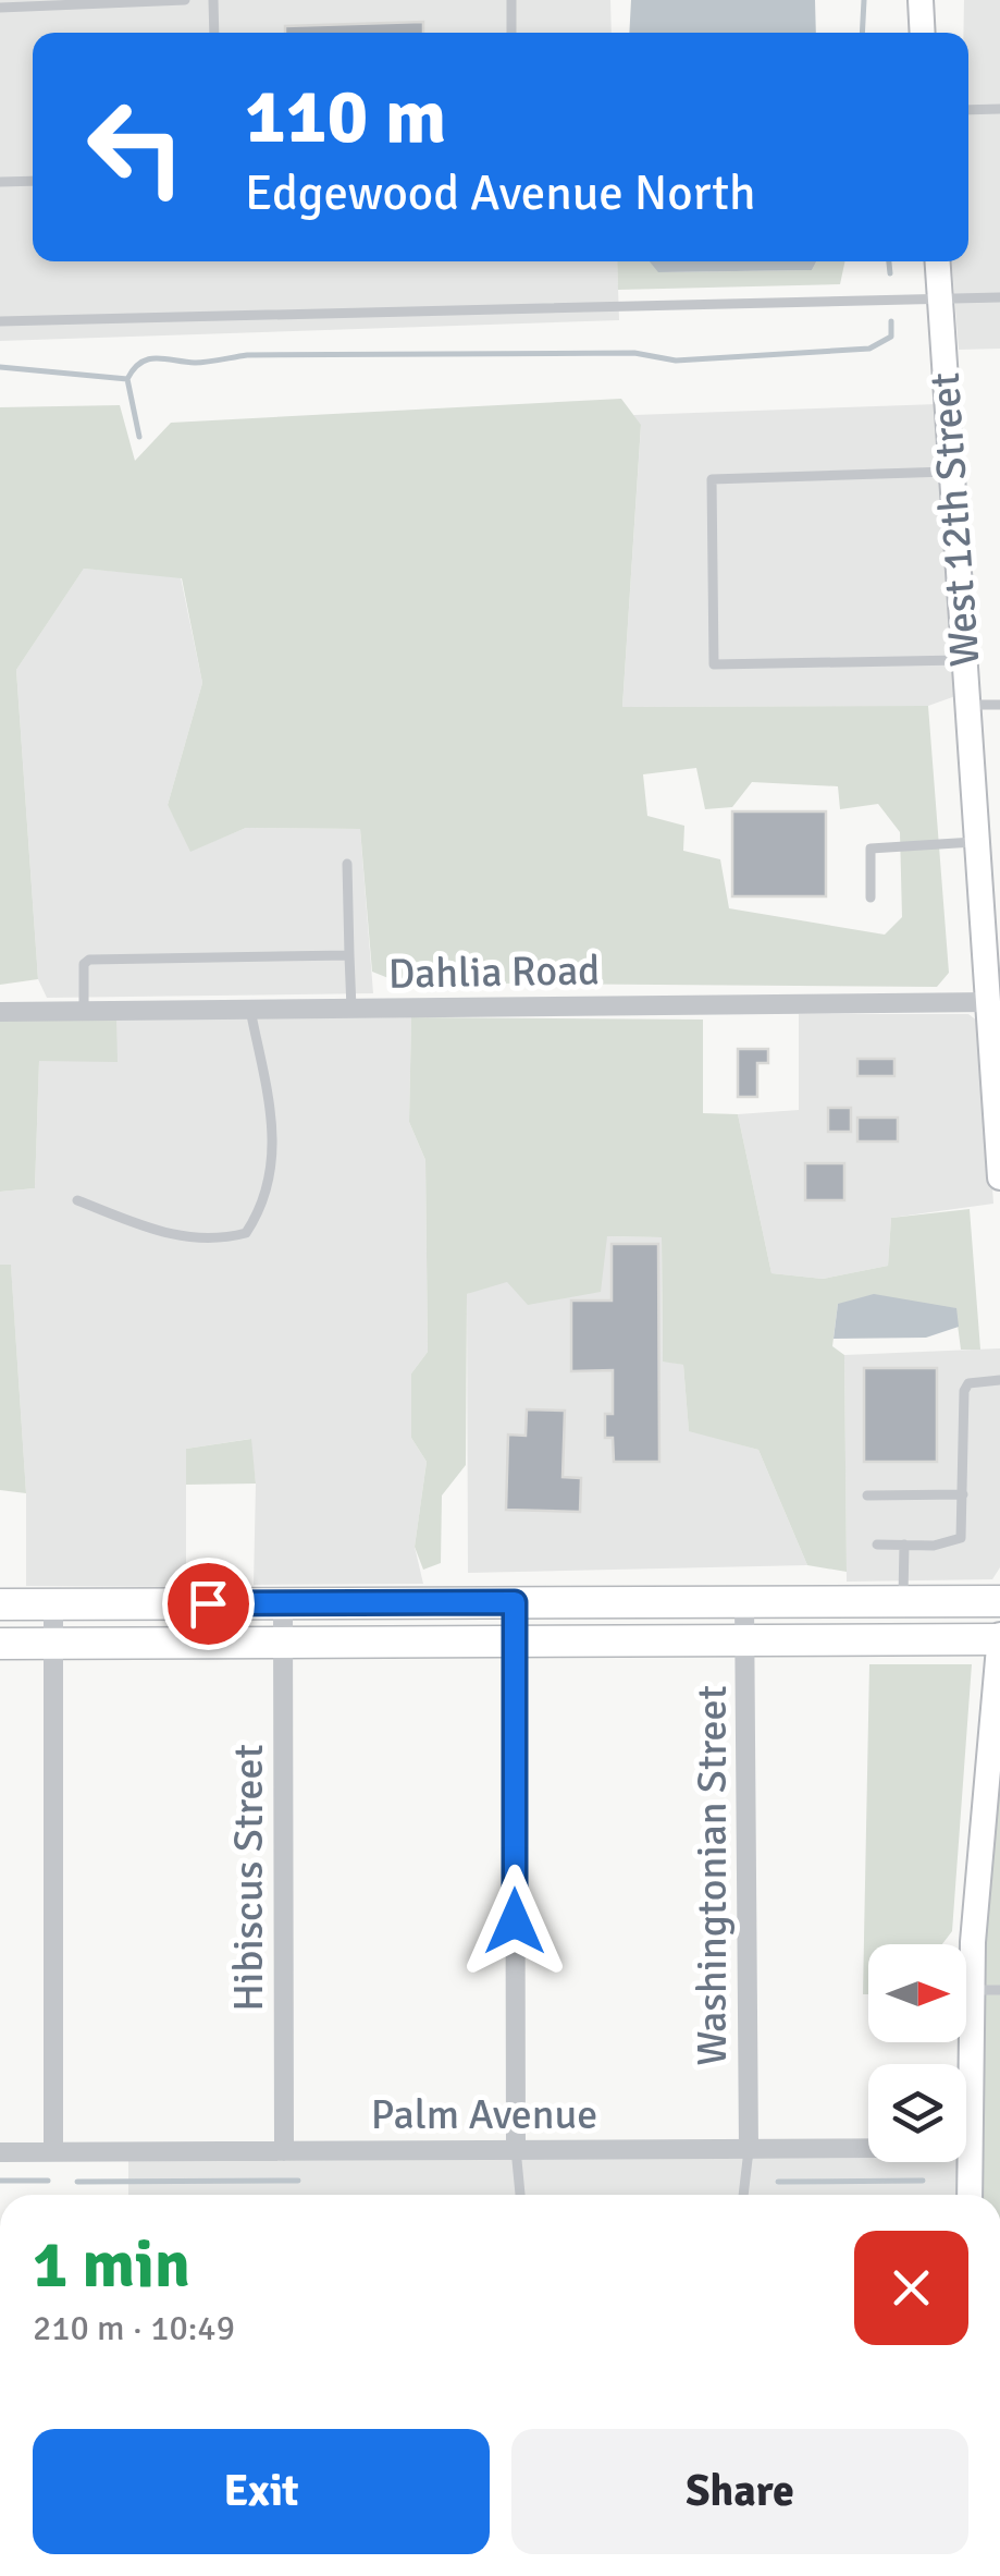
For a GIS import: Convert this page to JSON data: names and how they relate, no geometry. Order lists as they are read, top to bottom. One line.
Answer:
{"streets":{"street":["West 12th Street","Dahlia Road","Washingtonian Street","Hibiscus Street","Palm Avenue"]},"crossings":[["West 12th Street","Dahlia Road"],["Washingtonian Street","Palm Avenue"],["Hibiscus Street","Palm Avenue"]],"north":"right","page":{"turn":["110 m","Edgewood Avenue North"],"heading":["1 min","210 m · 10:49"],"buttons":["Exit","Share"]}}
